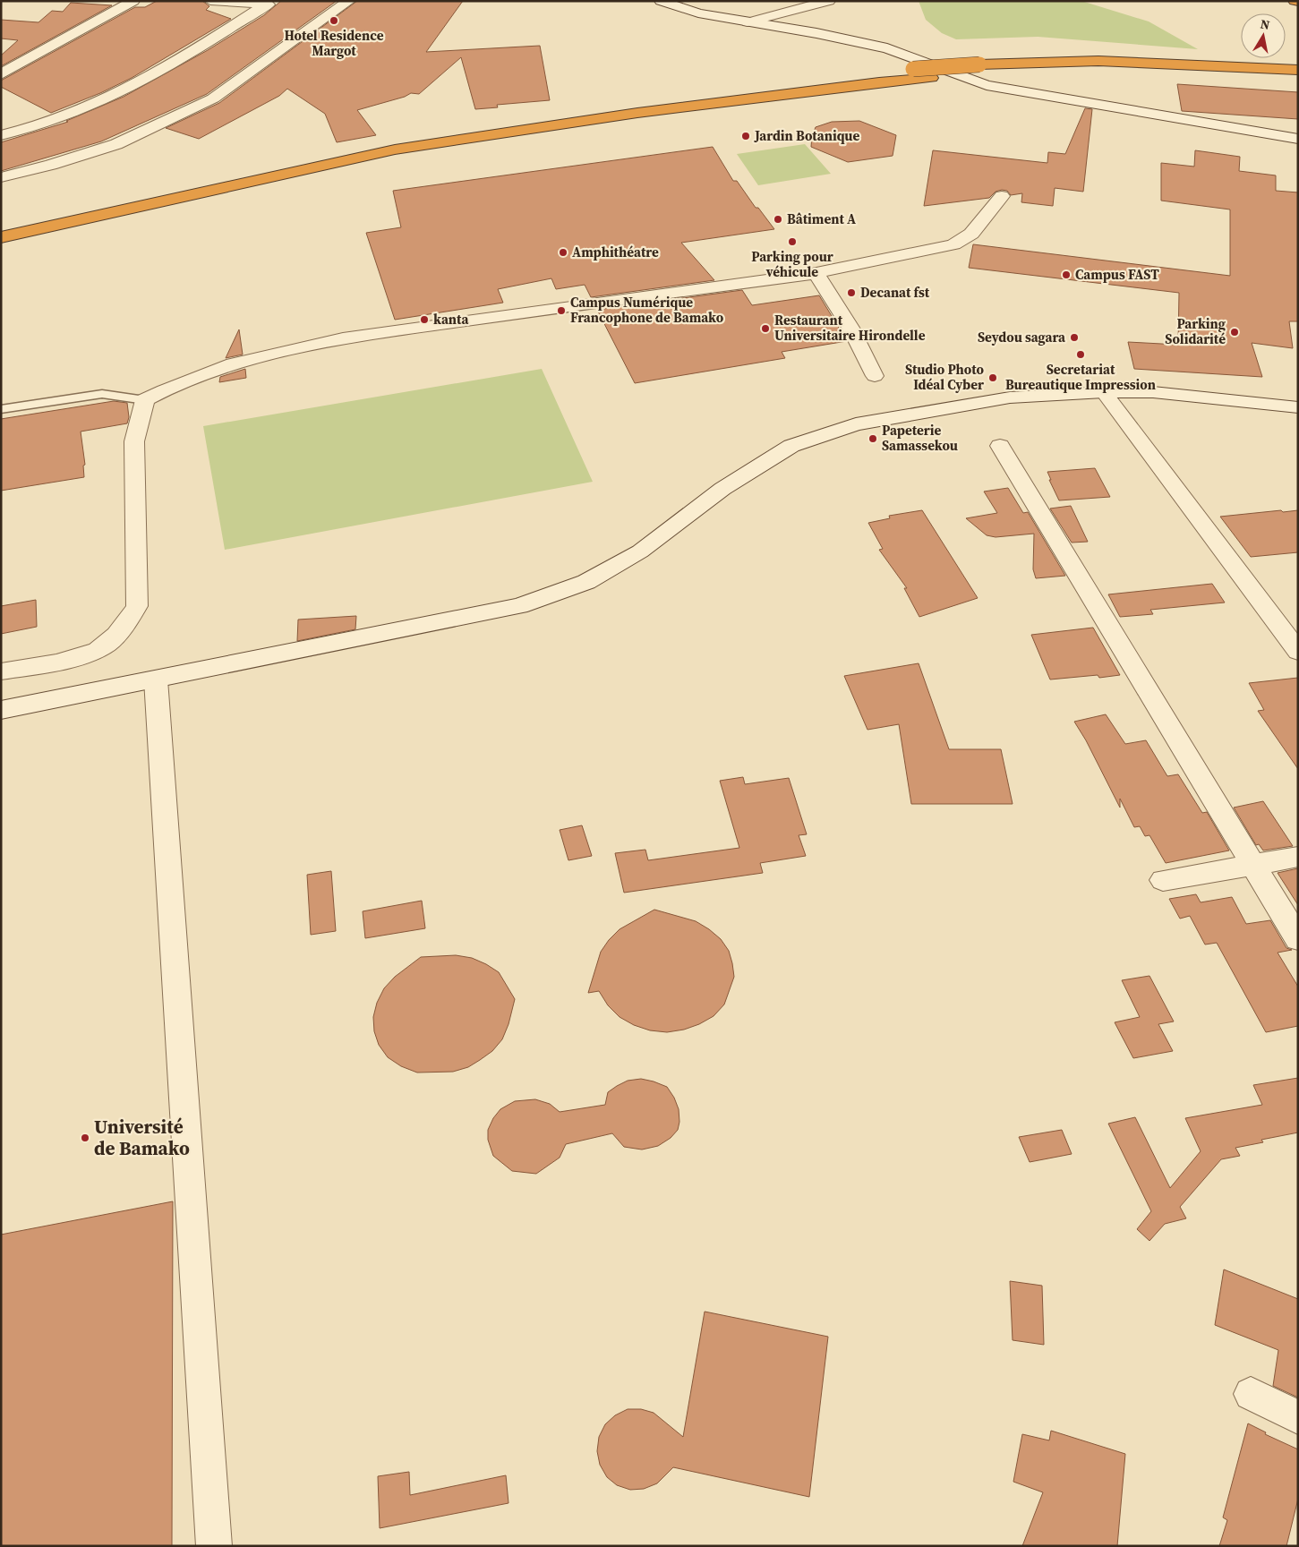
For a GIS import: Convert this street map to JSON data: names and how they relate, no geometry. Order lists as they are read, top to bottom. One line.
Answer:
{"places":["Hotel Residence Margot","Jardin Botanique","Bâtiment A","Parking pour véhicule","Amphithéatre","Campus FAST","Decanat fst","Campus Numérique Francophone de Bamako","kanta","Restaurant Universitaire Hirondelle","Parking Solidarité","Seydou sagara","Secretariat Bureautique Impression","Studio Photo Idéal Cyber","Papeterie Samassekou","Université de Bamako"],"north":"top"}
